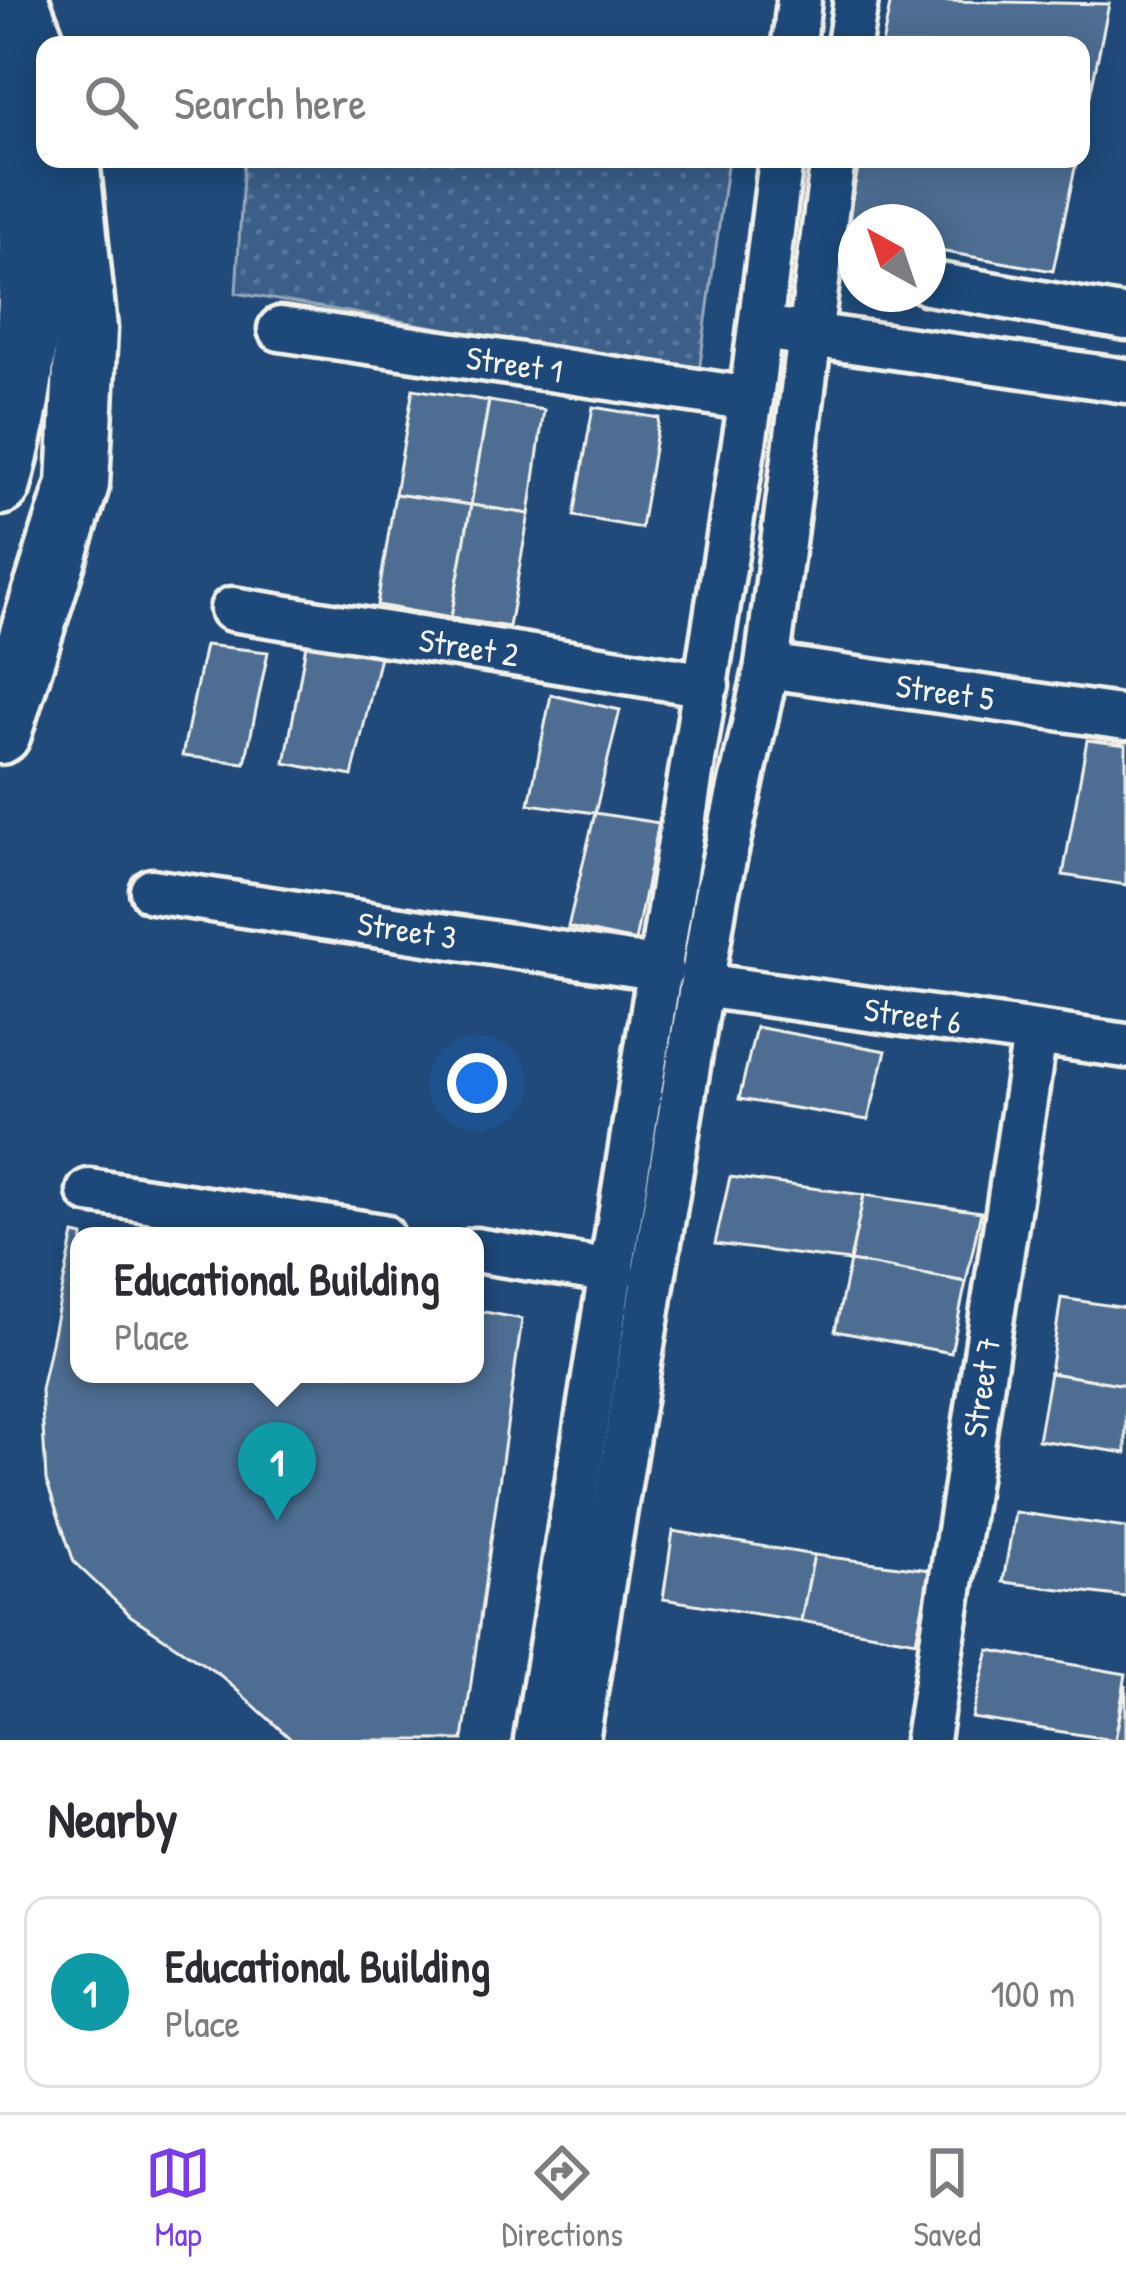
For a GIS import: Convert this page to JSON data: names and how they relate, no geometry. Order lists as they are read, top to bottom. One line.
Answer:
{"streets":{"street":["Street 1","Street 2","Street 5","Street 3","Street 6","Street 7"]},"crossings":[["Street 6","Street 7"]],"north":"top left","page":{"search":"Search here","popup":["Educational Building","Place"],"pins":"1","heading":"Nearby","list":[{"mark":"1","name":"Educational Building","note":"Place","value":"100 m"}],"nav":["Map","Directions","Saved"]}}
